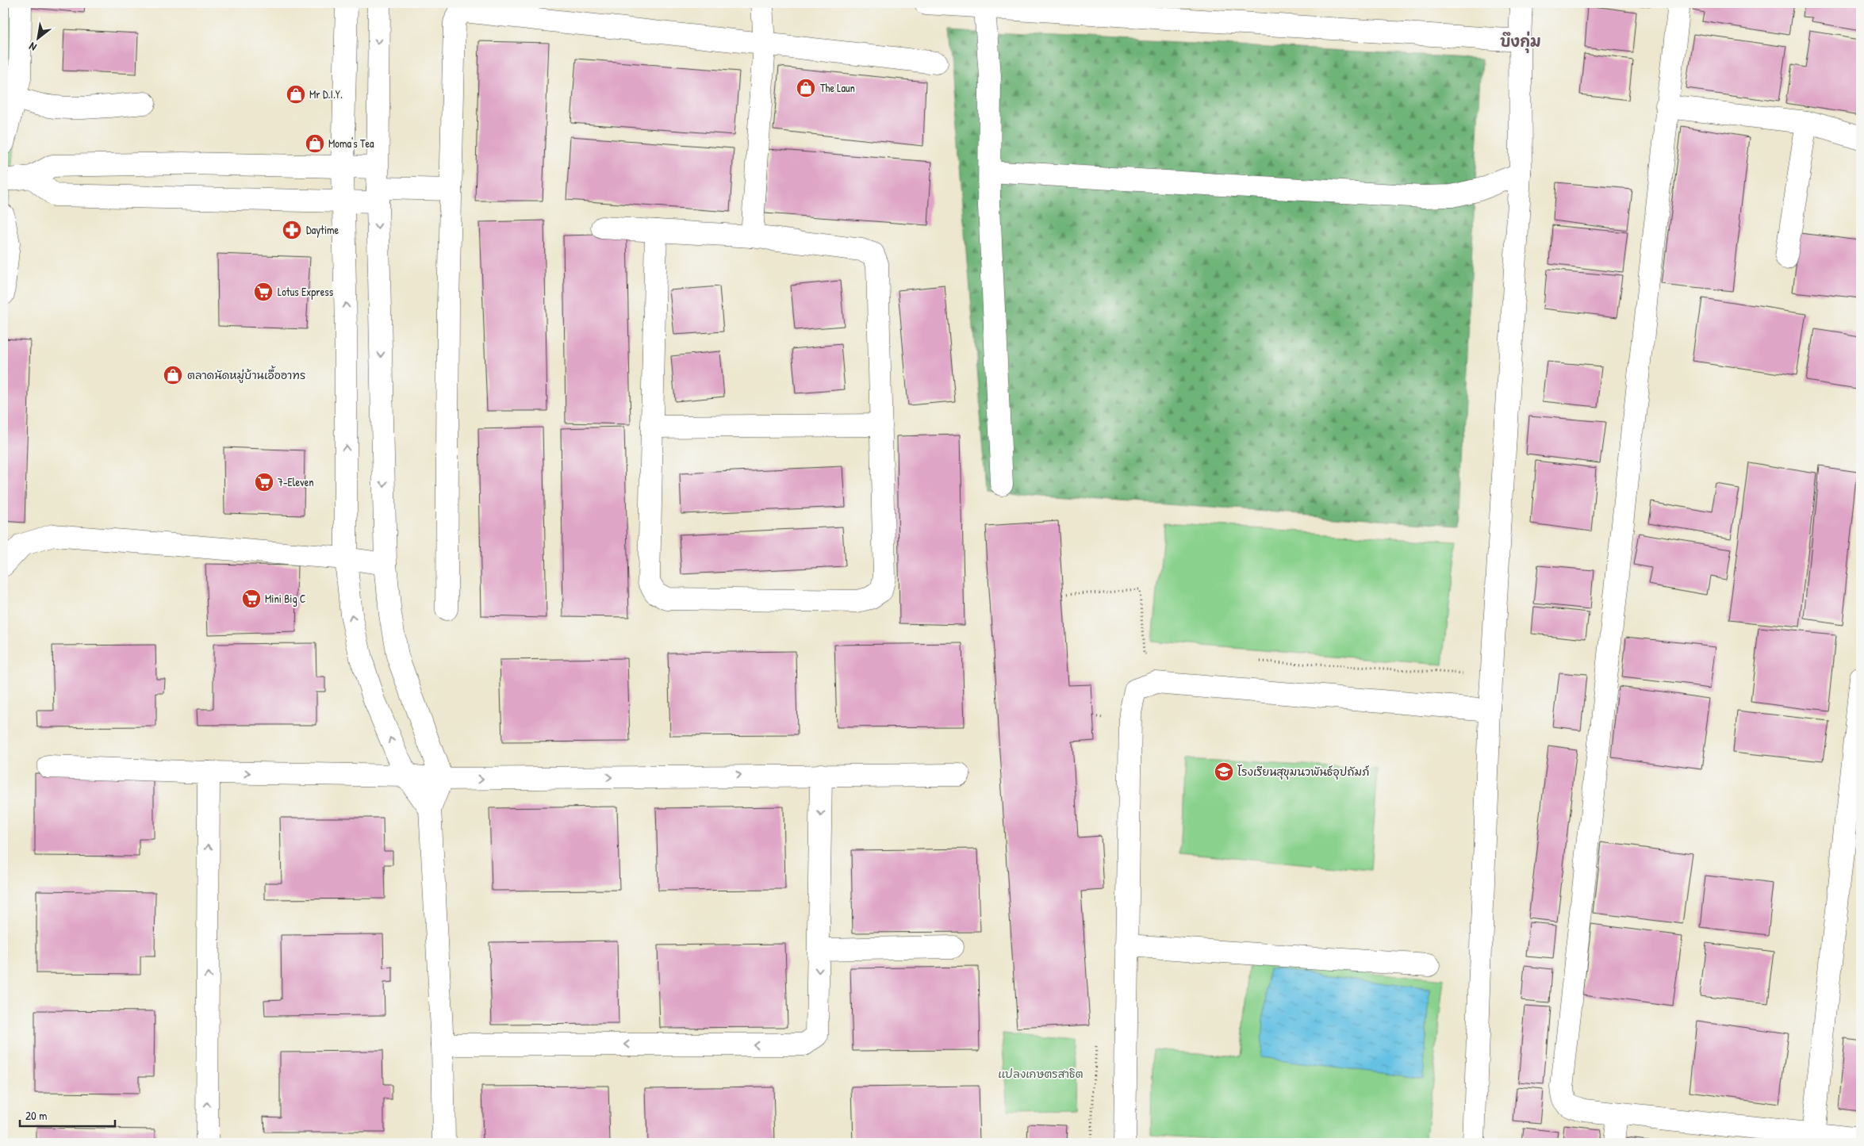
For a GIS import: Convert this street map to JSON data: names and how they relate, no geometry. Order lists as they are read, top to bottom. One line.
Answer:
{"districts":["บึงกุ่ม"],"parks":["แปลงเกษตรสาธิต"],"places":{"shop":["The Laun","Mr D.I.Y.","Moma's Tea","ตลาดนัดหมู่บ้านเอื้ออาทร"],"pharmacy":["Daytime"],"supermarket":["Lotus Express","7-Eleven","Mini Big C"],"school or university":["โรงเรียนสุขุมนวพันธ์อุปถัมภ์"]},"scale_bar":"20 m","north":"bottom left"}
